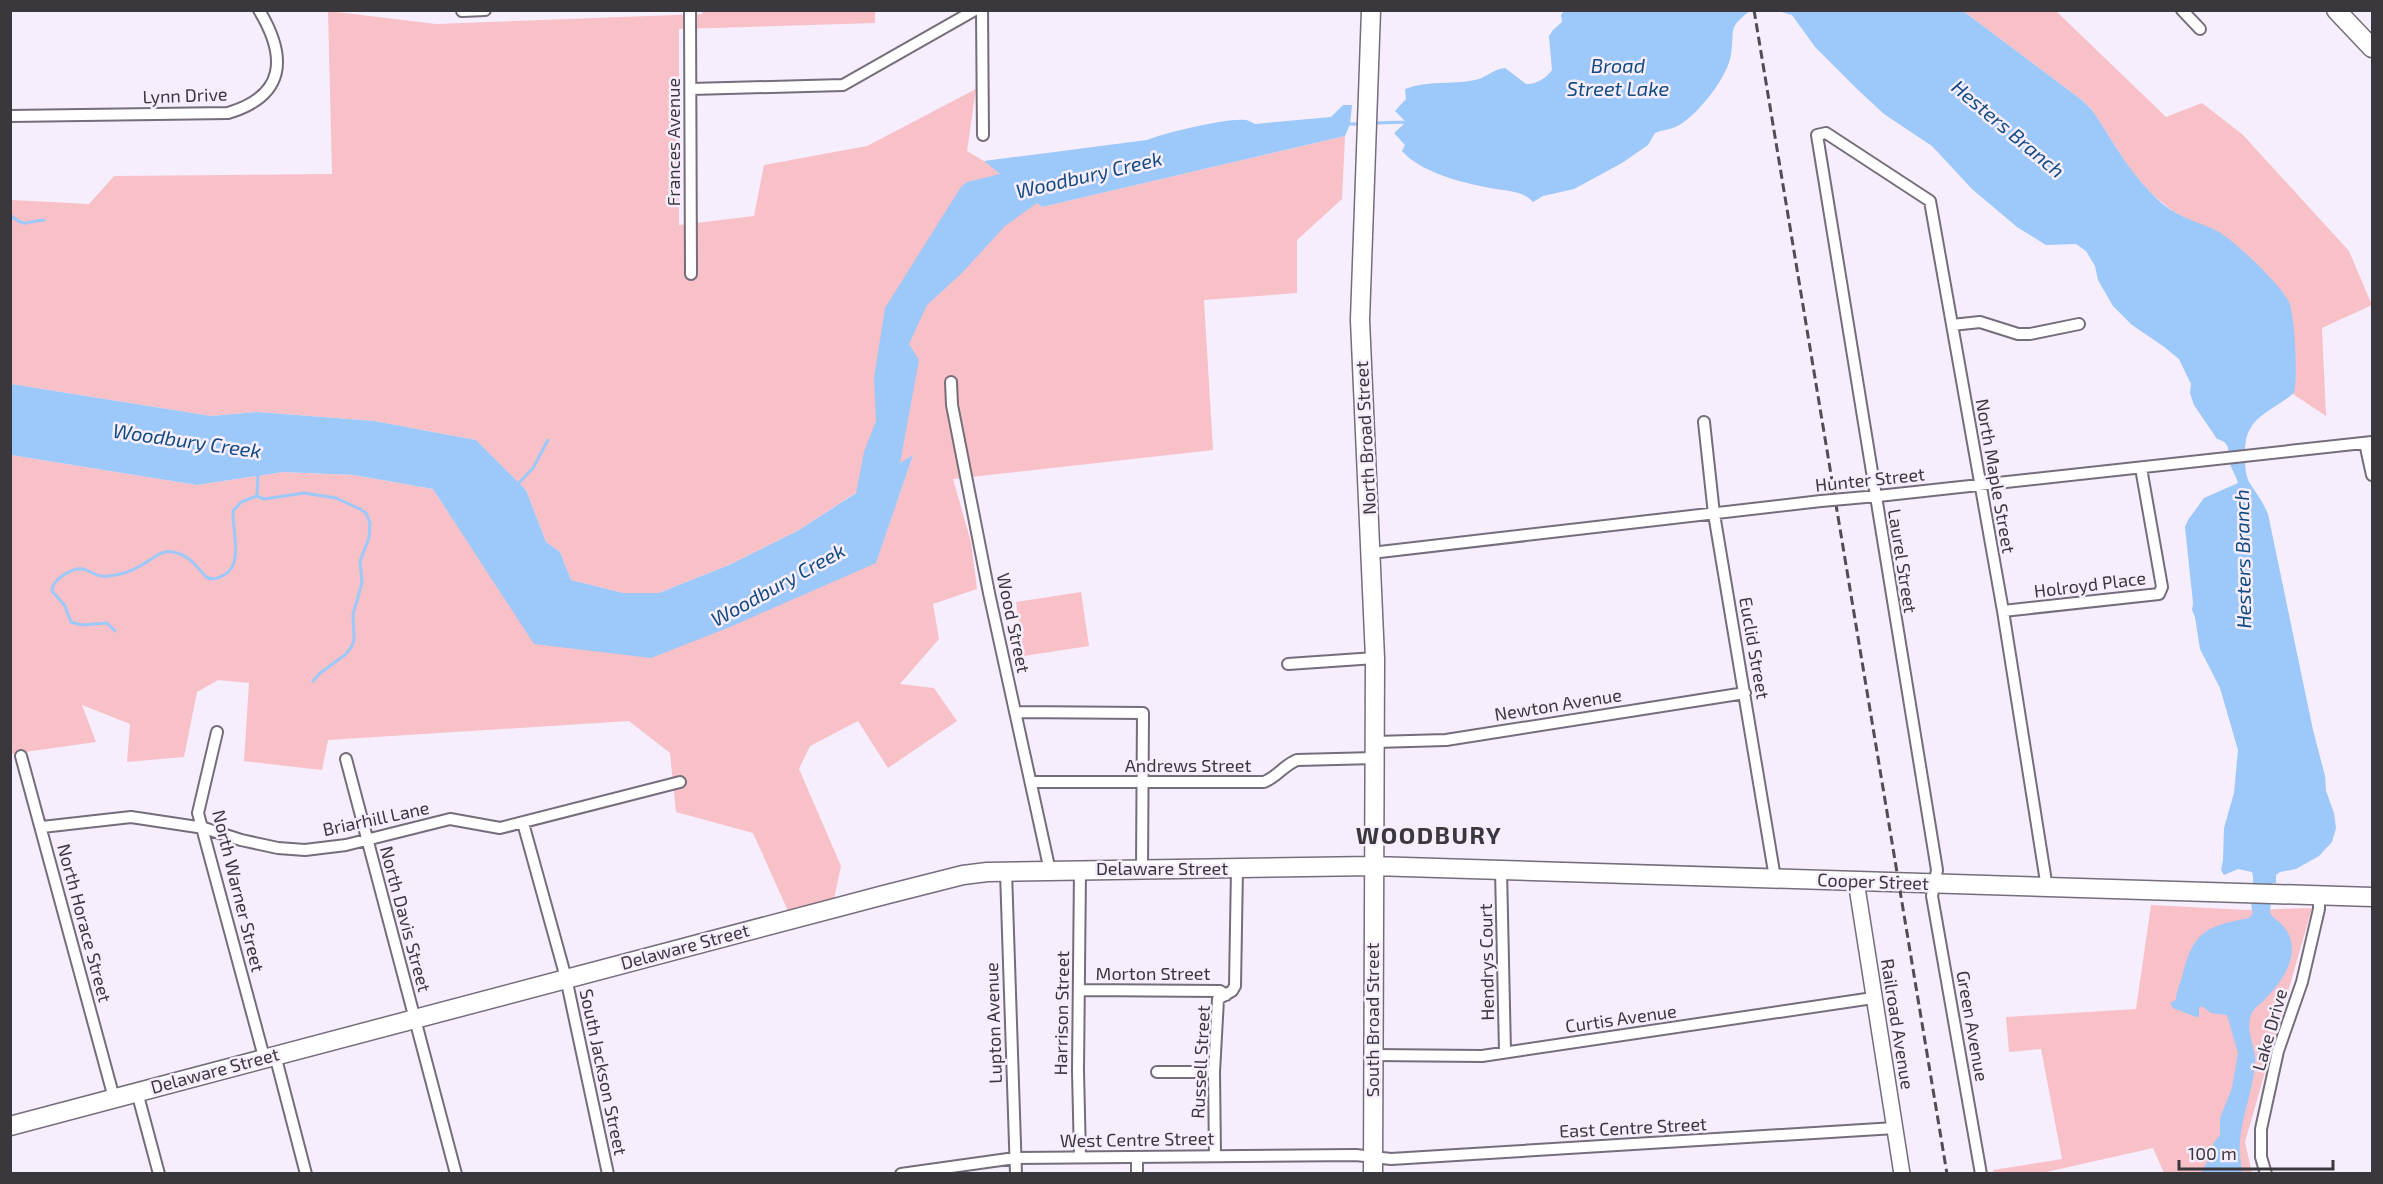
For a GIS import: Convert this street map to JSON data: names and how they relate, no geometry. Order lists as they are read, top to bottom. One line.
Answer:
{"streets":{"main road":["North Broad Street","Delaware Street","Cooper Street","South Broad Street"],"street":["Lynn Drive","Frances Avenue","North Maple Street","Hunter Street","Laurel Street","Holroyd Place","Wood Street","Euclid Street","Newton Avenue","Andrews Street","Briarhill Lane","North Warner Street","North Davis Street","North Horace Street","Hendrys Court","Morton Street","Harrison Street","Curtis Avenue","Lupton Avenue","Railroad Avenue","Green Avenue","Lake Drive","Russell Street","South Jackson Street","East Centre Street","West Centre Street"]},"crossings":[["North Broad Street","Hunter Street"],["North Broad Street","Newton Avenue"],["North Broad Street","Andrews Street"],["North Broad Street","Delaware Street"],["North Broad Street","Cooper Street"],["North Broad Street","South Broad Street"],["North Maple Street","Hunter Street"],["North Maple Street","Laurel Street"],["North Maple Street","Holroyd Place"],["North Maple Street","Cooper Street"],["Hunter Street","Laurel Street"],["Hunter Street","Holroyd Place"],["Hunter Street","Euclid Street"],["Laurel Street","Cooper Street"],["Laurel Street","Green Avenue"],["Wood Street","Andrews Street"],["Wood Street","Delaware Street"],["Euclid Street","Newton Avenue"],["Euclid Street","Cooper Street"],["Newton Avenue","Andrews Street"],["Briarhill Lane","North Warner Street"],["Briarhill Lane","North Davis Street"],["Briarhill Lane","North Horace Street"],["Briarhill Lane","South Jackson Street"],["Delaware Street","Cooper Street"],["Delaware Street","North Warner Street"],["Delaware Street","North Davis Street"],["Delaware Street","North Horace Street"],["Delaware Street","Harrison Street"],["Delaware Street","South Broad Street"],["Delaware Street","Lupton Avenue"],["Delaware Street","Russell Street"],["Delaware Street","South Jackson Street"],["Cooper Street","Hendrys Court"],["Cooper Street","South Broad Street"],["Cooper Street","Railroad Avenue"],["Cooper Street","Green Avenue"],["Cooper Street","Lake Drive"],["Hendrys Court","Curtis Avenue"],["Morton Street","Harrison Street"],["Morton Street","Russell Street"],["Harrison Street","West Centre Street"],["Curtis Avenue","South Broad Street"],["Curtis Avenue","Railroad Avenue"],["South Broad Street","East Centre Street"],["South Broad Street","West Centre Street"],["Lupton Avenue","West Centre Street"],["Railroad Avenue","East Centre Street"],["Russell Street","West Centre Street"],["East Centre Street","West Centre Street"]],"districts":["WOODBURY"],"water":["Broad Street Lake","Hesters Branch","Woodbury Creek"],"scale_bar":"100 m"}
